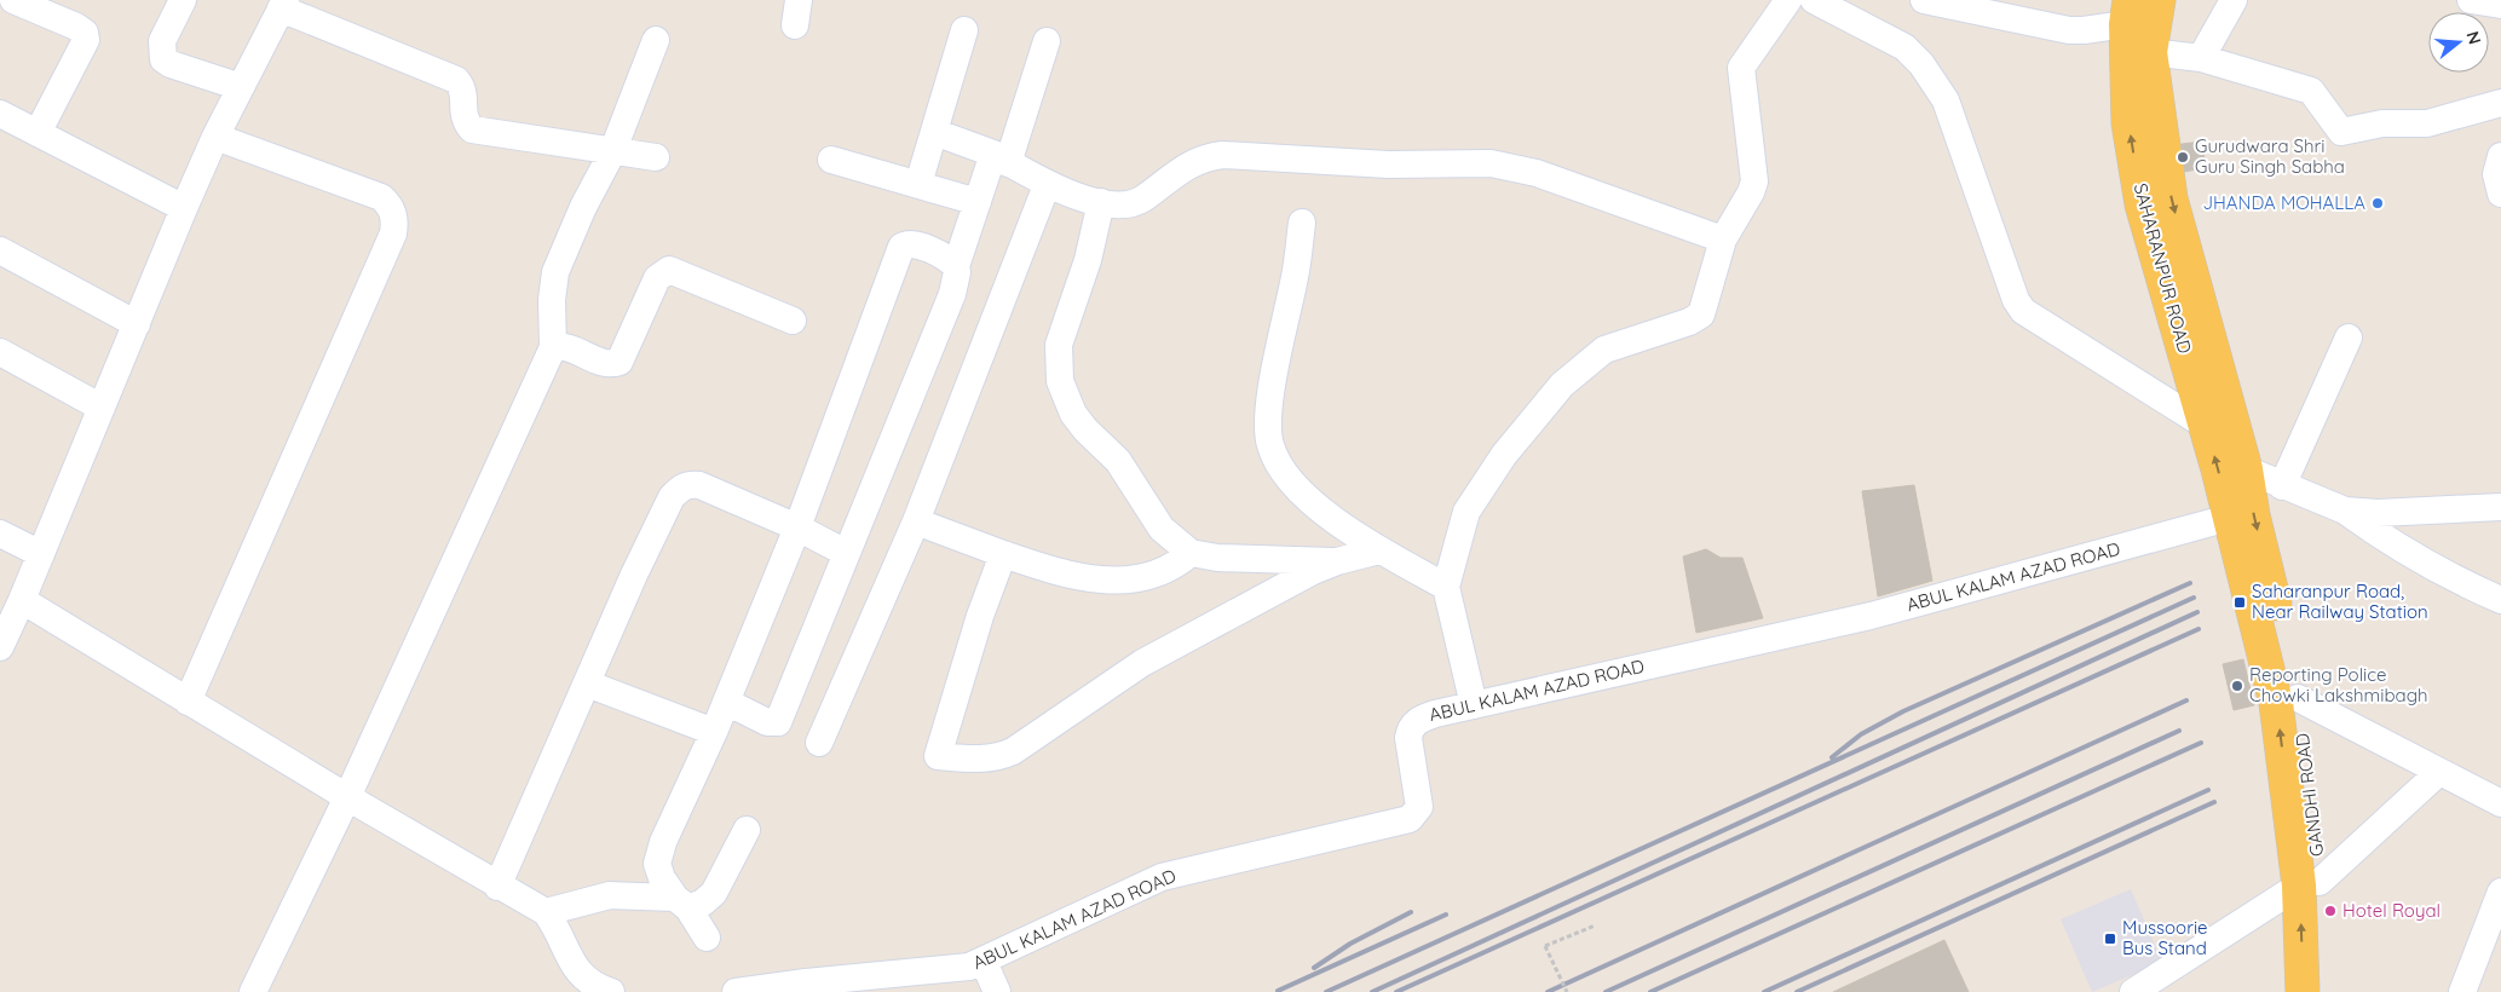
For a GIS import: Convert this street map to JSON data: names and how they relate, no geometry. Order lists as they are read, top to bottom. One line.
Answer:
{"streets":{"main road":["SAHARANPUR ROAD","GANDHI ROAD"],"street":["ABUL KALAM AZAD ROAD"]},"crossings":[["SAHARANPUR ROAD","GANDHI ROAD"],["ABUL KALAM AZAD ROAD","GANDHI ROAD"]],"places":{"other":["Gurudwara Shri Guru Singh Sabha","JHANDA MOHALLA","Reporting Police Chowki Lakshmibagh","Hotel Royal"],"transit":["Saharanpur Road, Near Railway Station","Mussoorie Bus Stand"]},"north":"right"}
